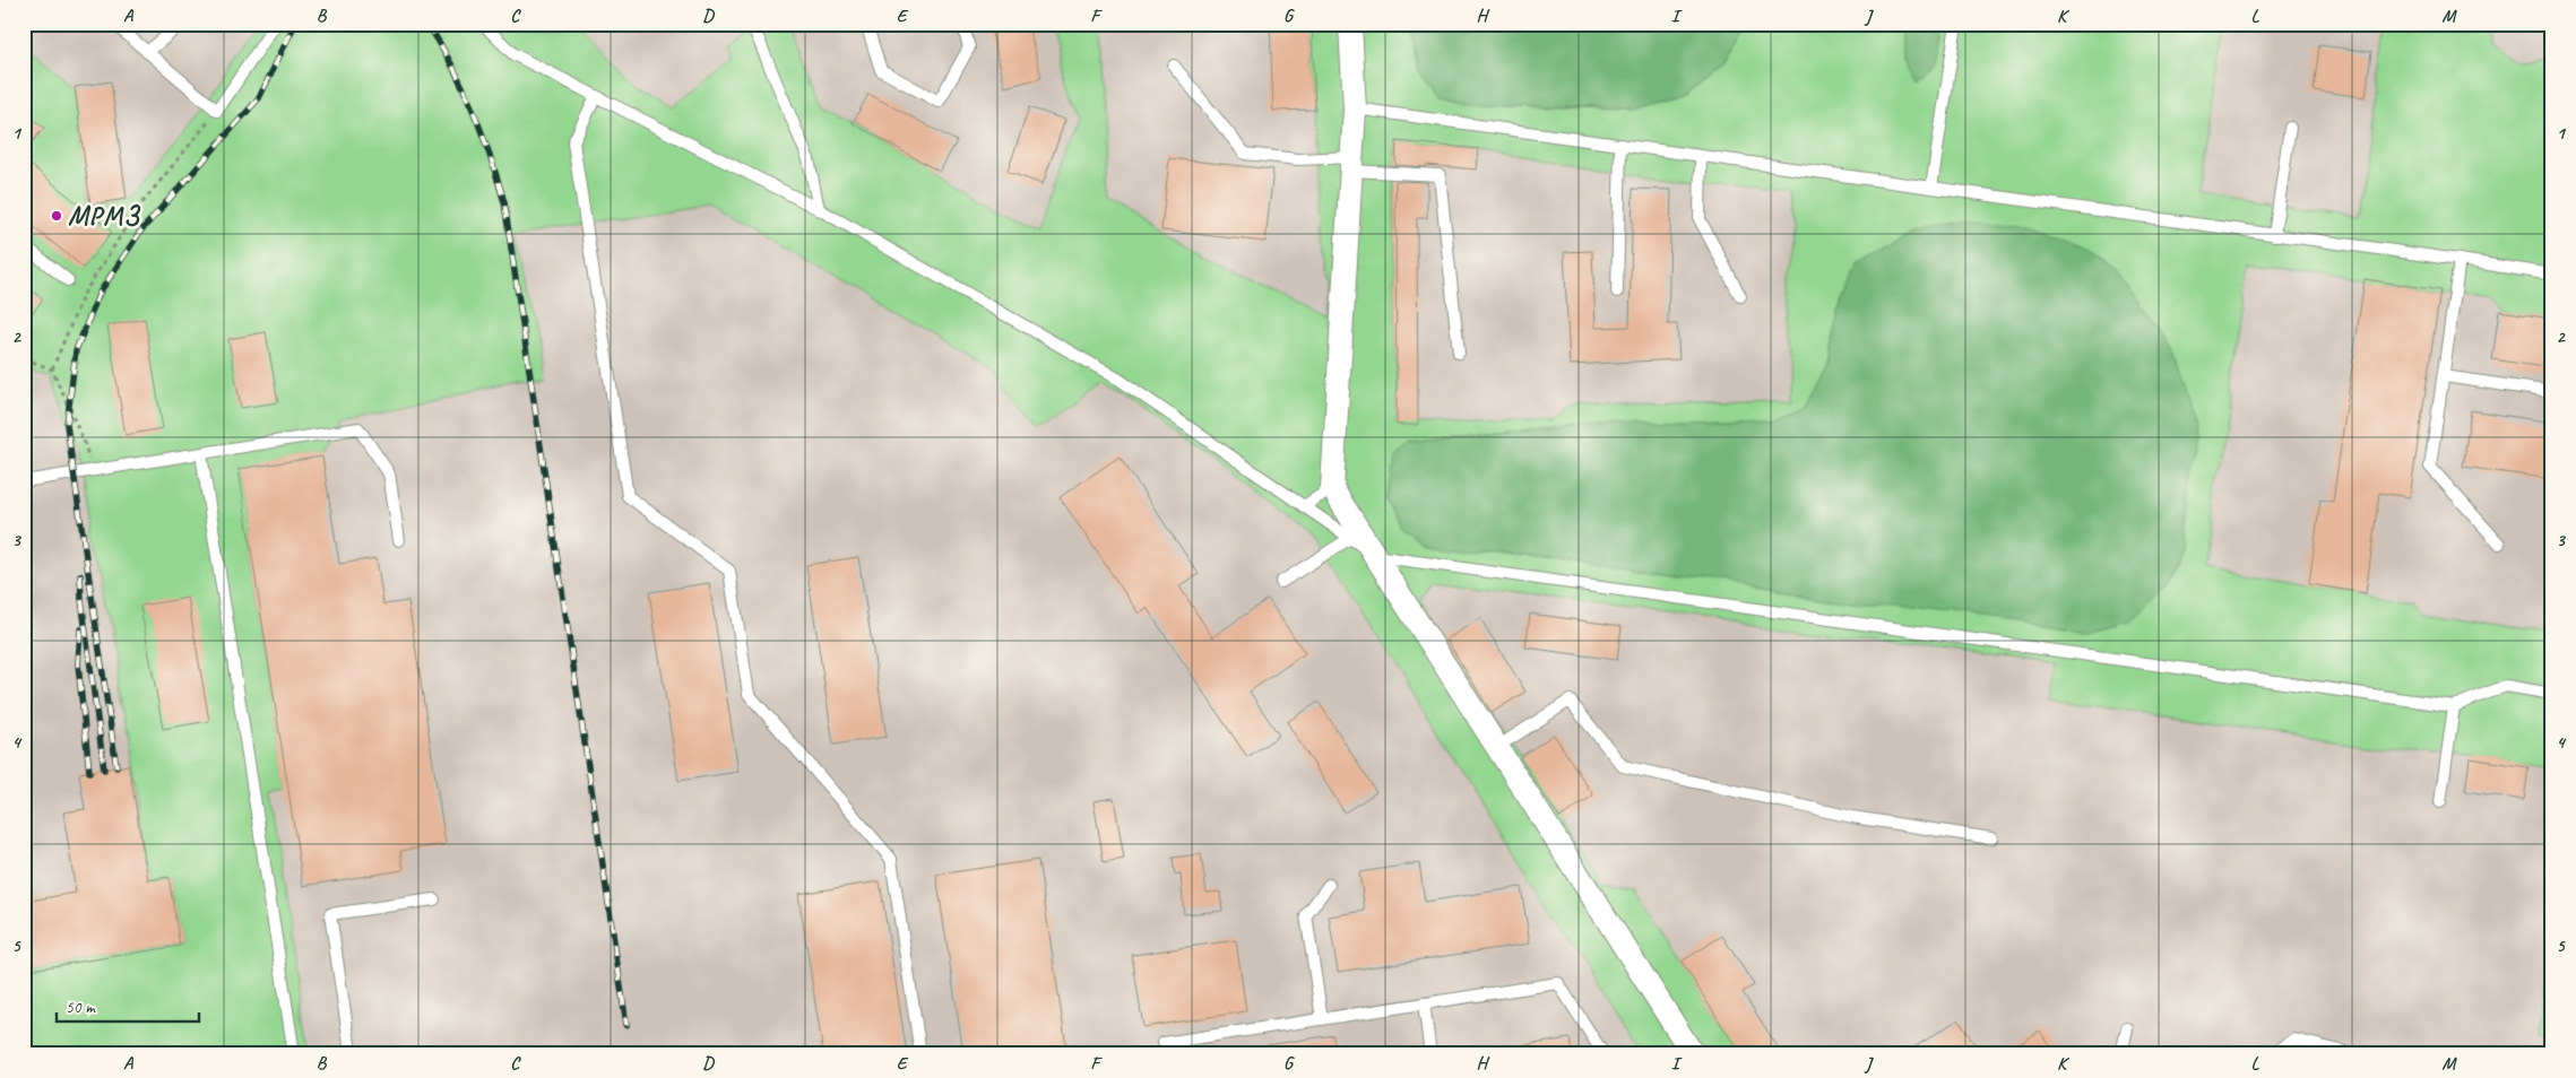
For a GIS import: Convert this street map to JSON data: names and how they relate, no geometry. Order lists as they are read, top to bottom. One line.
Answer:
{"places":["МРМЗ"],"scale_bar":"50 m","grid":{"columns":["A","B","C","D","E","F","G","H","I","J","K","L","M"],"rows":["1","2","3","4","5"]}}
